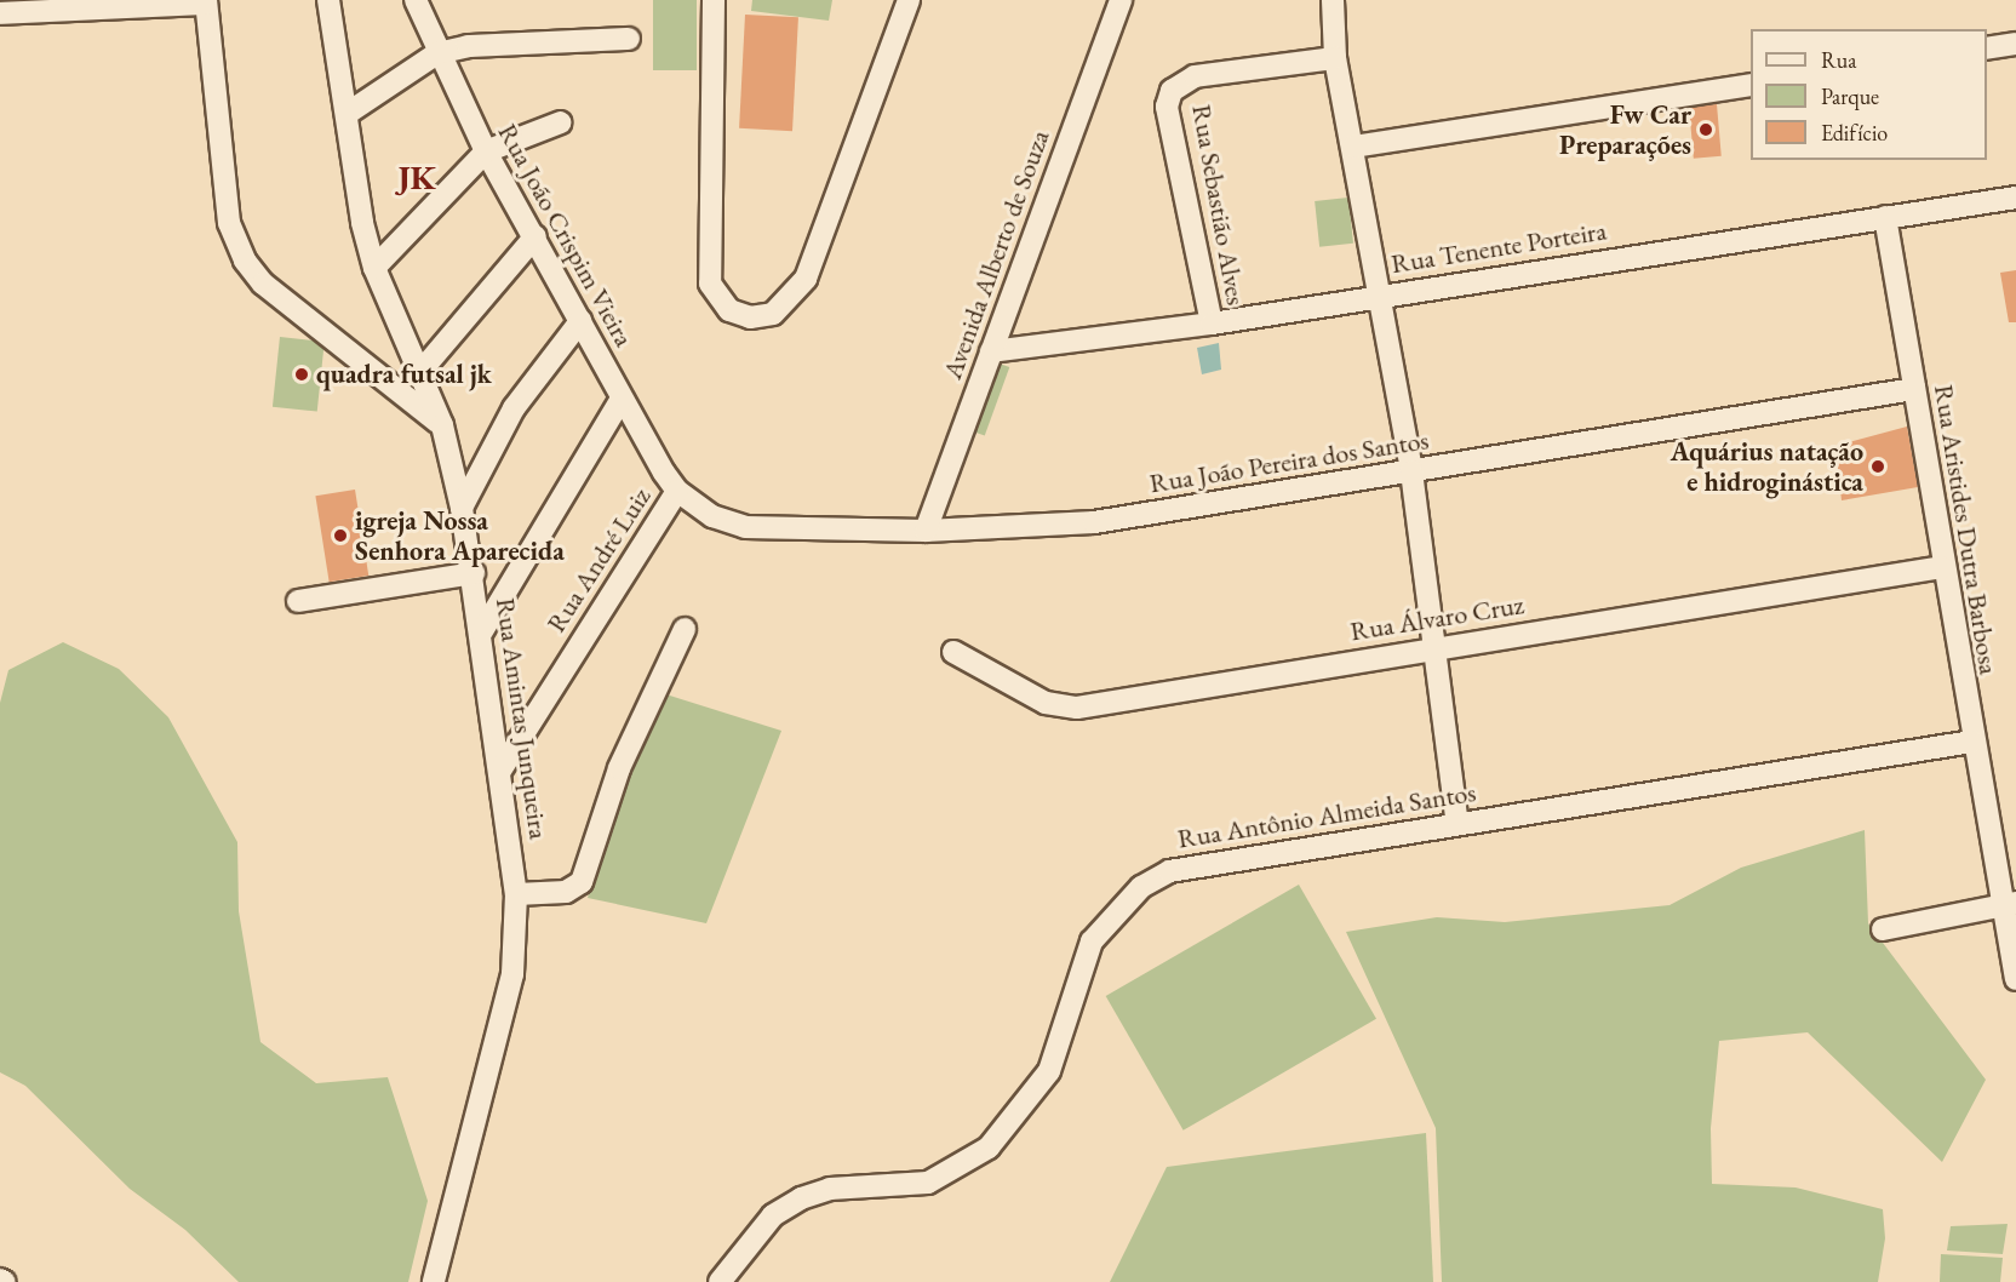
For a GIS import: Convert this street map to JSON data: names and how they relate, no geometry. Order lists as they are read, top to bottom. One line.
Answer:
{"streets":{"street":["Rua Sebastião Alves","Rua João Crispim Vieira","Rua Tenente Porteira","Avenida Alberto de Souza","Rua João Pereira dos Santos","Rua Aristides Dutra Barbosa","Rua André Luiz","Rua Álvaro Cruz","Rua Amintas Junqueira","Rua Antônio Almeida Santos"]},"crossings":[["Rua Sebastião Alves","Rua Tenente Porteira"],["Rua João Crispim Vieira","Rua João Pereira dos Santos"],["Rua João Crispim Vieira","Rua André Luiz"],["Rua Tenente Porteira","Avenida Alberto de Souza"],["Rua Tenente Porteira","Rua Aristides Dutra Barbosa"],["Avenida Alberto de Souza","Rua João Pereira dos Santos"],["Rua João Pereira dos Santos","Rua Aristides Dutra Barbosa"],["Rua João Pereira dos Santos","Rua André Luiz"],["Rua Aristides Dutra Barbosa","Rua Álvaro Cruz"],["Rua Aristides Dutra Barbosa","Rua Antônio Almeida Santos"],["Rua André Luiz","Rua Amintas Junqueira"]],"districts":["JK"],"places":["Fw Car Preparações","quadra futsal jk","Aquárius natação e hidroginástica","igreja Nossa Senhora Aparecida"],"legend":["Rua","Parque","Edifício"]}
